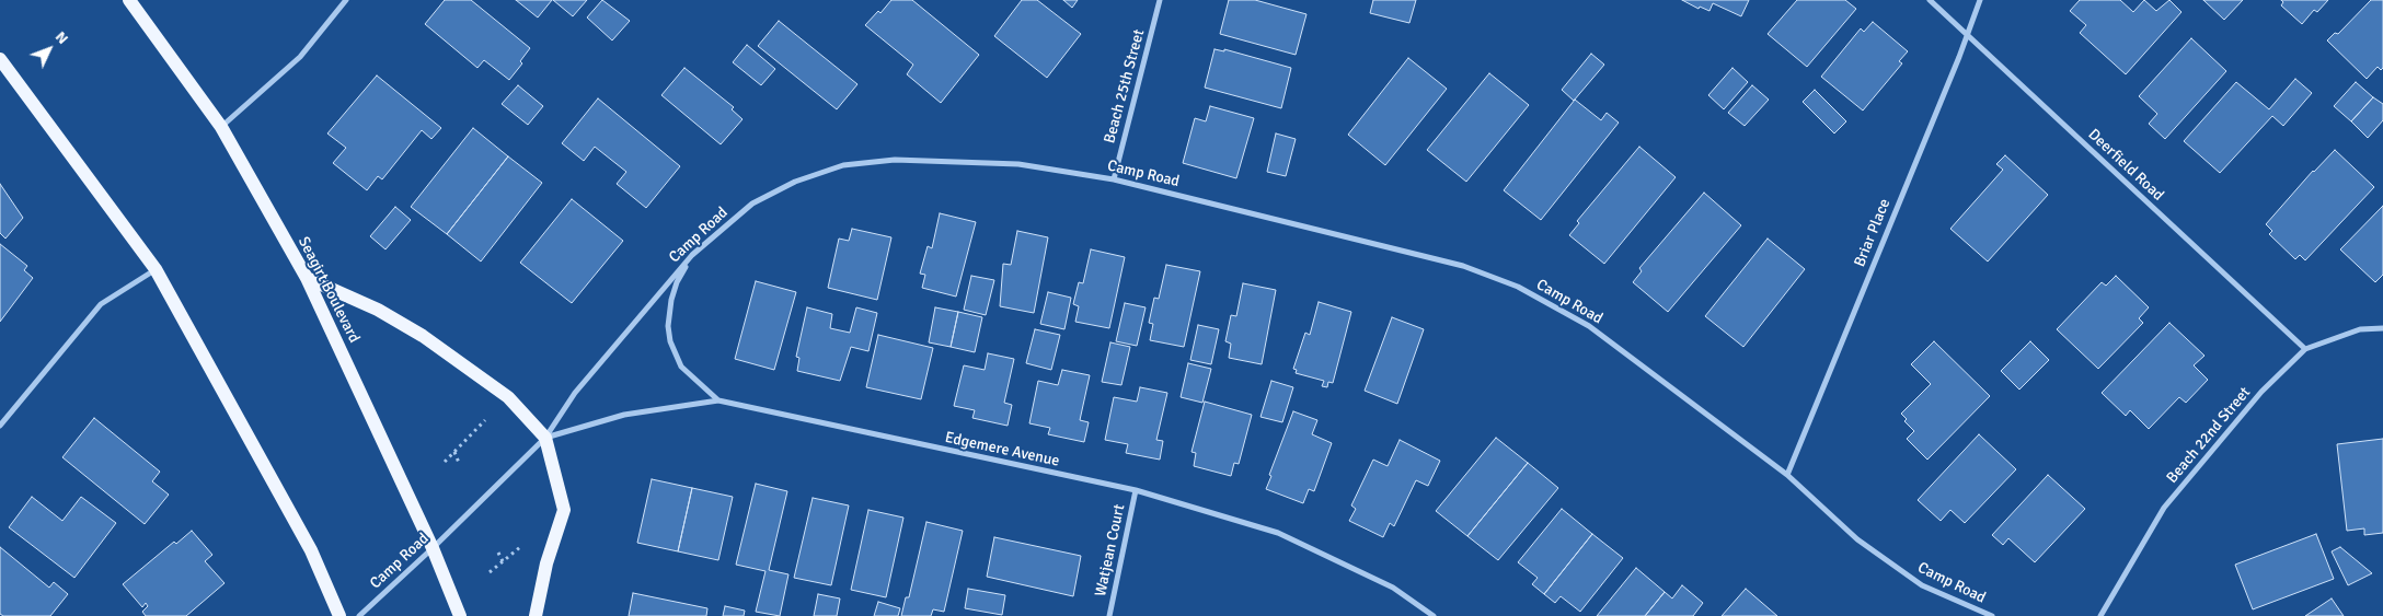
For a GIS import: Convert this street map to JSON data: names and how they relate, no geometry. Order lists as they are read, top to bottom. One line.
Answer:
{"streets":{"main road":["Seagirt Boulevard"],"street":["Beach 25th Street","Deerfield Road","Camp Road","Briar Place","Beach 22nd Street","Edgemere Avenue","Watjean Court"]},"crossings":[["Beach 25th Street","Camp Road"],["Deerfield Road","Briar Place"],["Deerfield Road","Beach 22nd Street"],["Camp Road","Briar Place"],["Camp Road","Seagirt Boulevard"],["Camp Road","Edgemere Avenue"],["Edgemere Avenue","Watjean Court"]],"north":"top right"}
